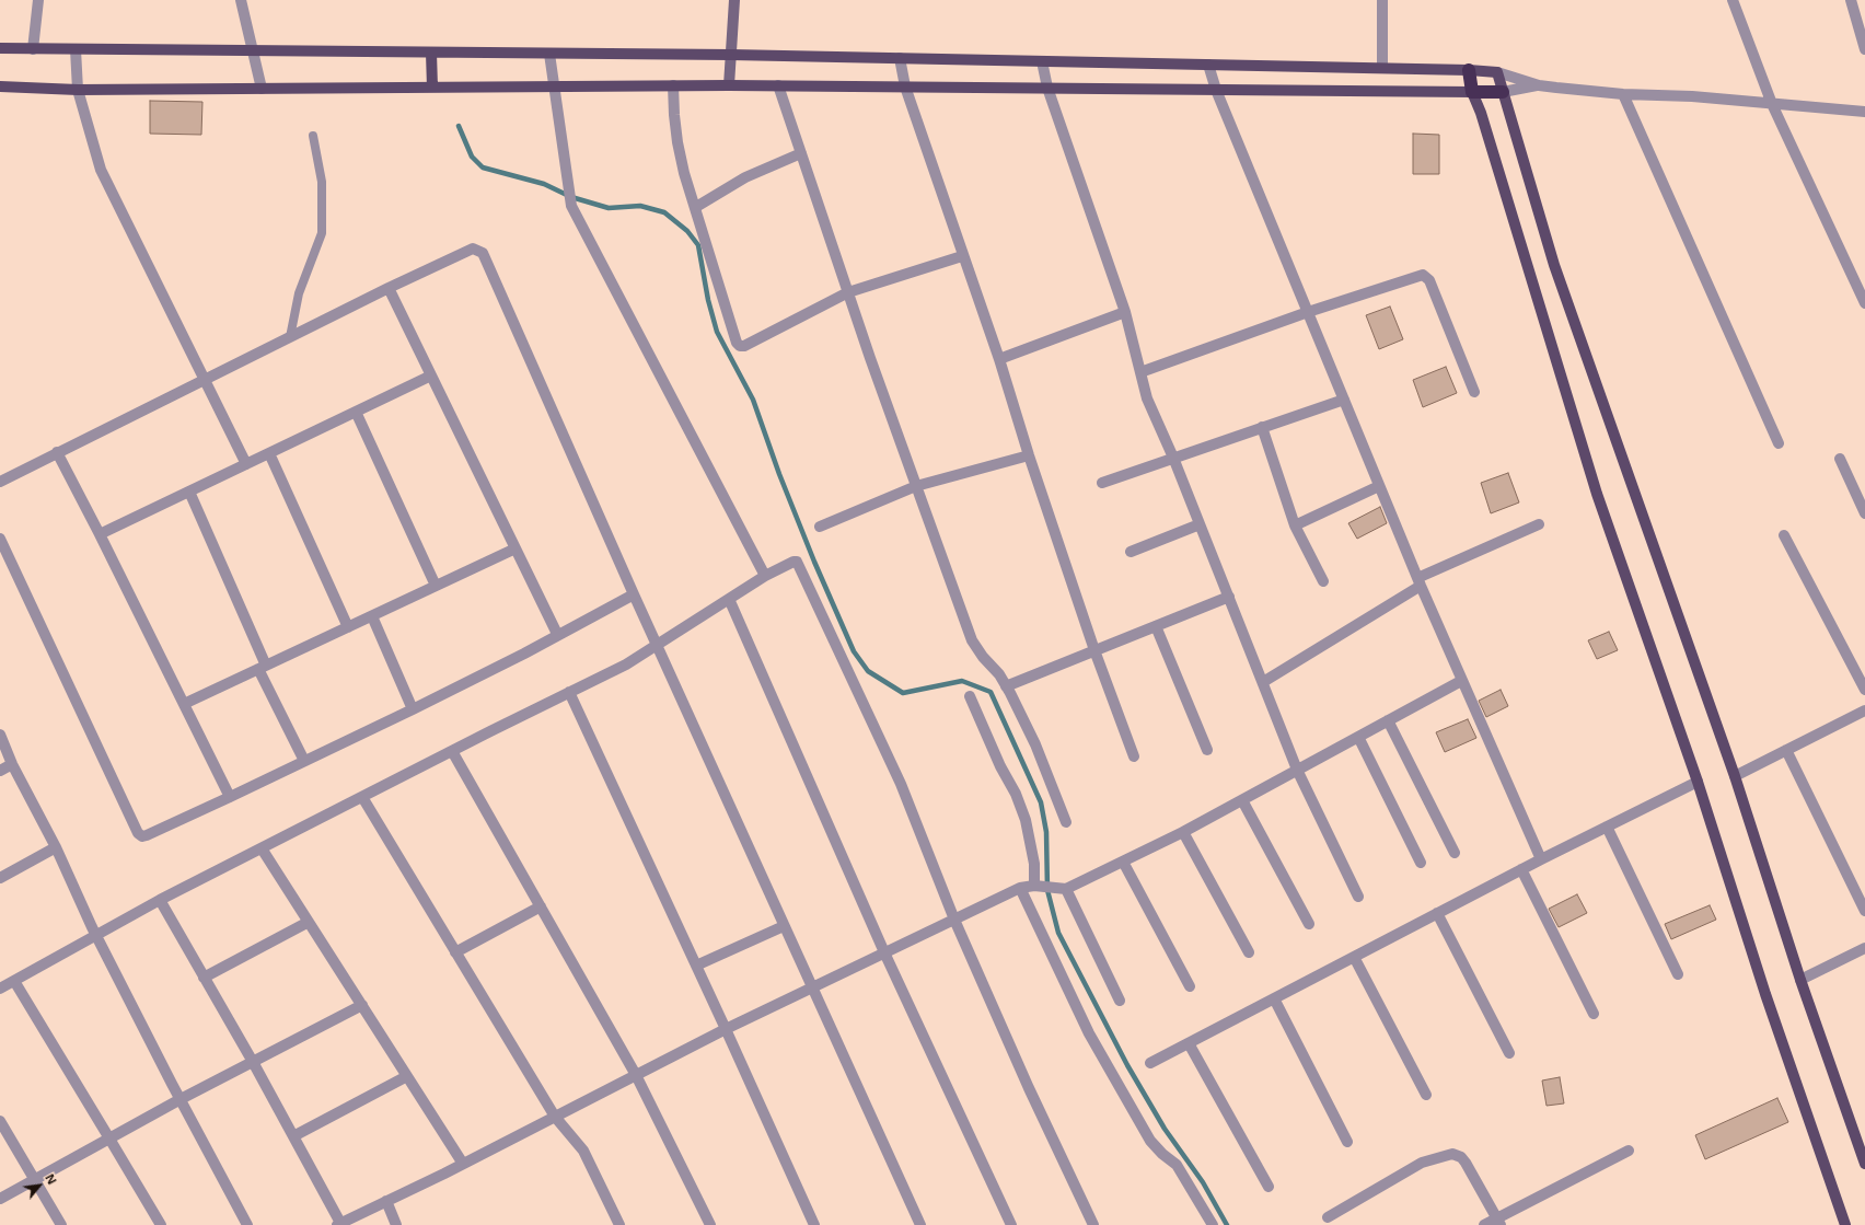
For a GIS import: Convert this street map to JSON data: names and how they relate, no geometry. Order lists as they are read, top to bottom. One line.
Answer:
{"north":"top right"}
